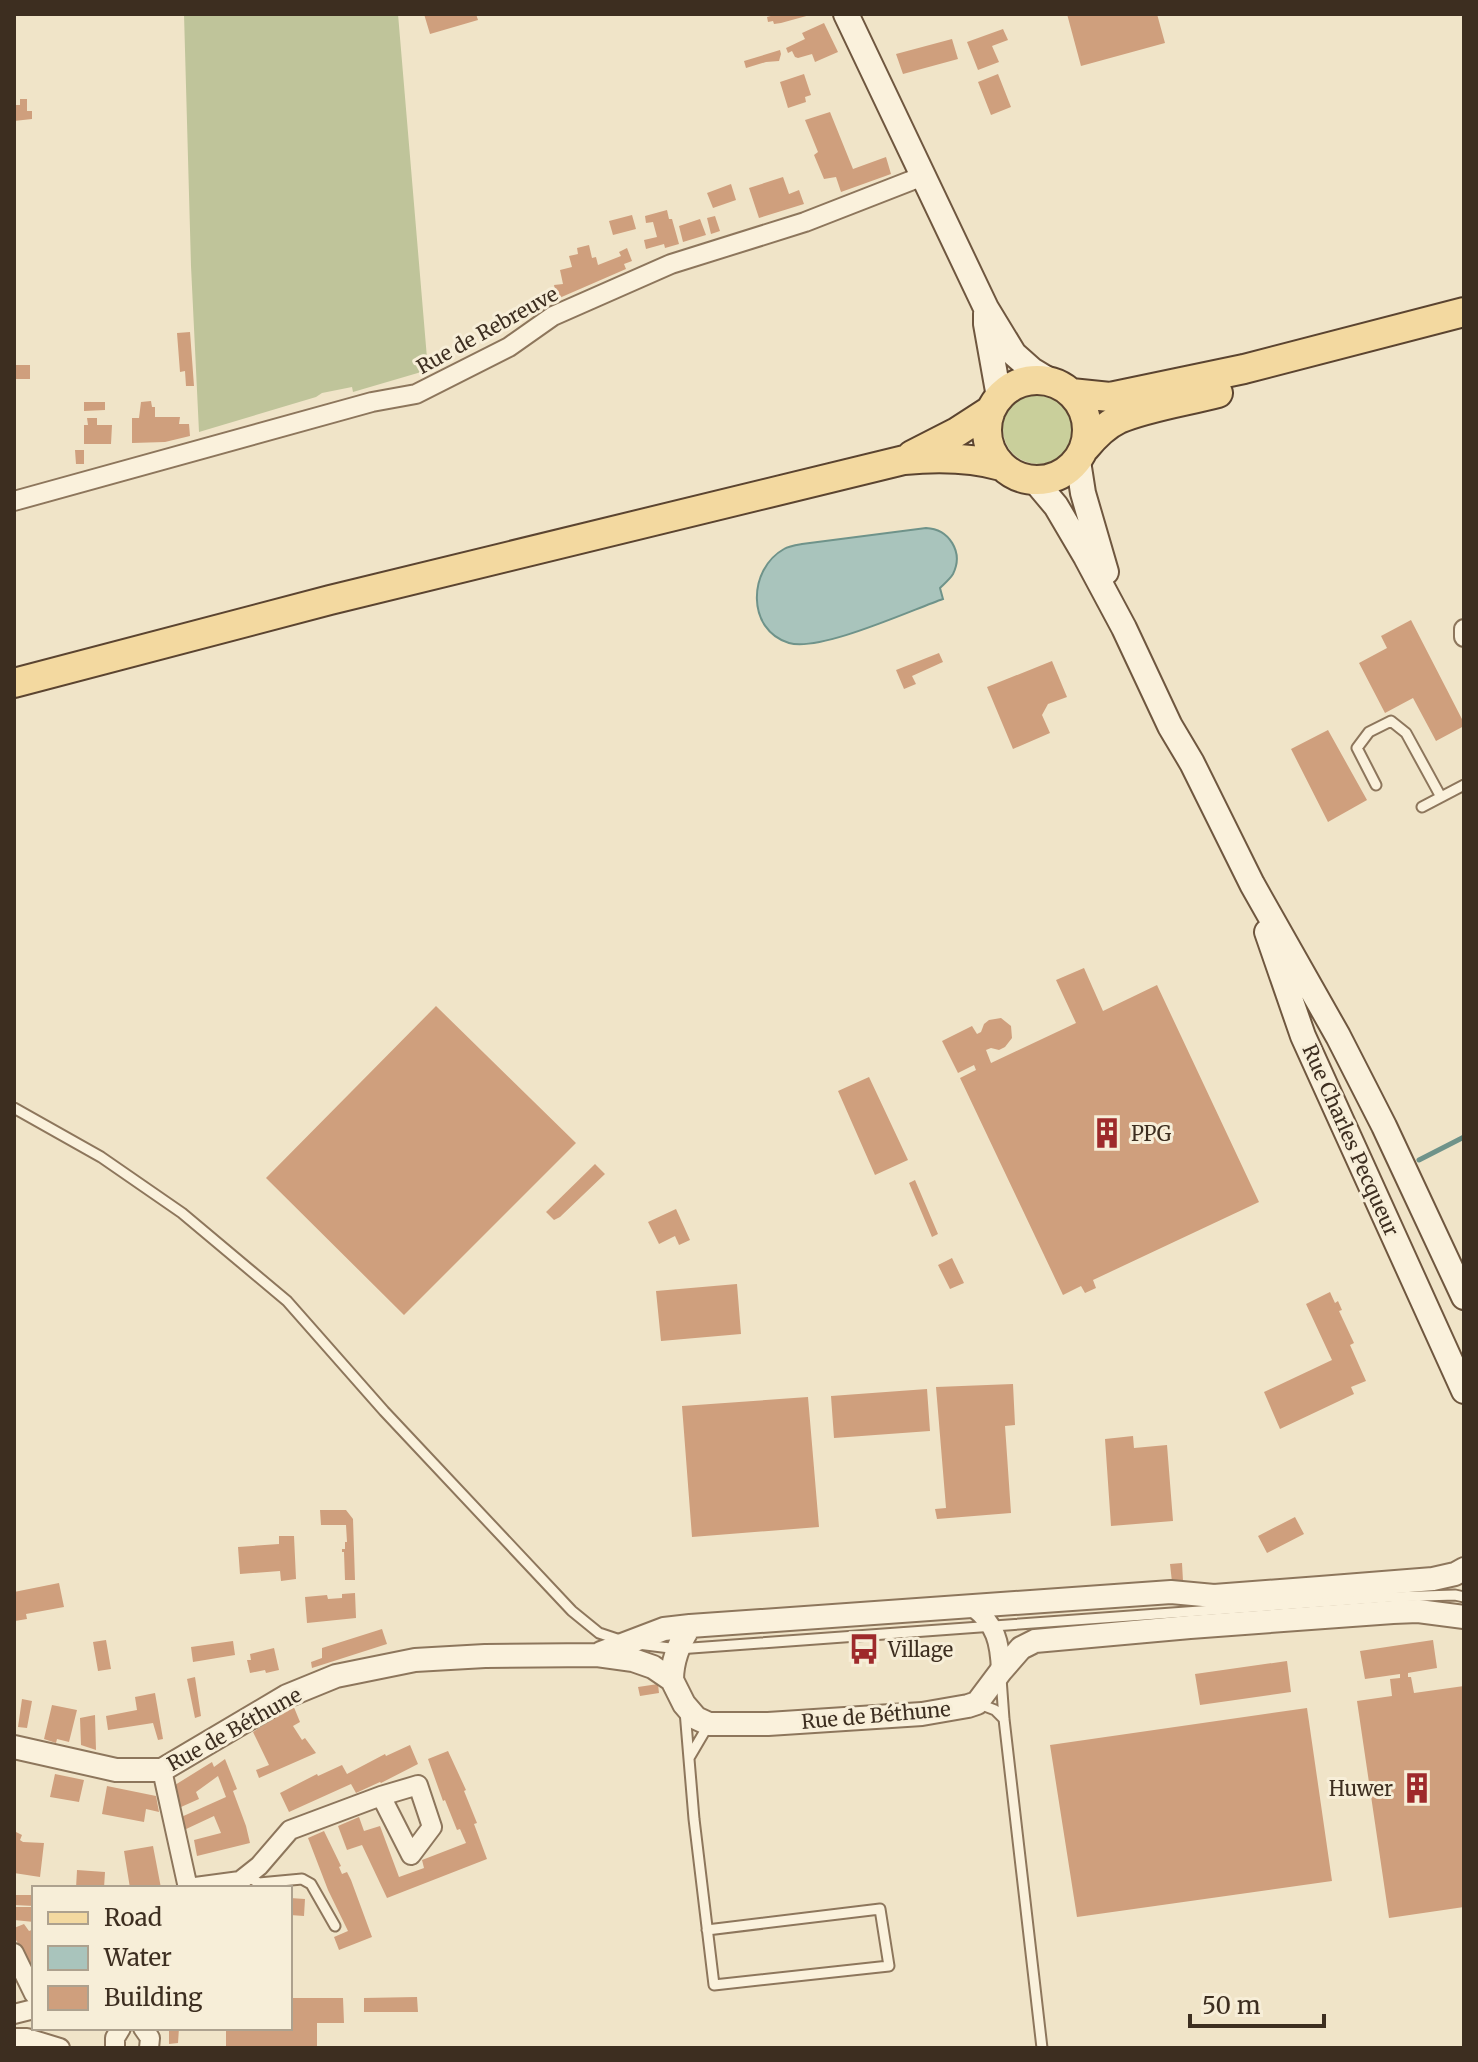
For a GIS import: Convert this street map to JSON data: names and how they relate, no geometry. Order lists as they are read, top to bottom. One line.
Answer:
{"streets":{"main road":["Rue Charles Pecqueur"],"street":["Rue de Rebreuve","Rue de Béthune"]},"places":{"building":["PPG","Huwer"],"bus stop":["Village"]},"legend":["Road","Water","Building"],"scale_bar":"50 m"}
